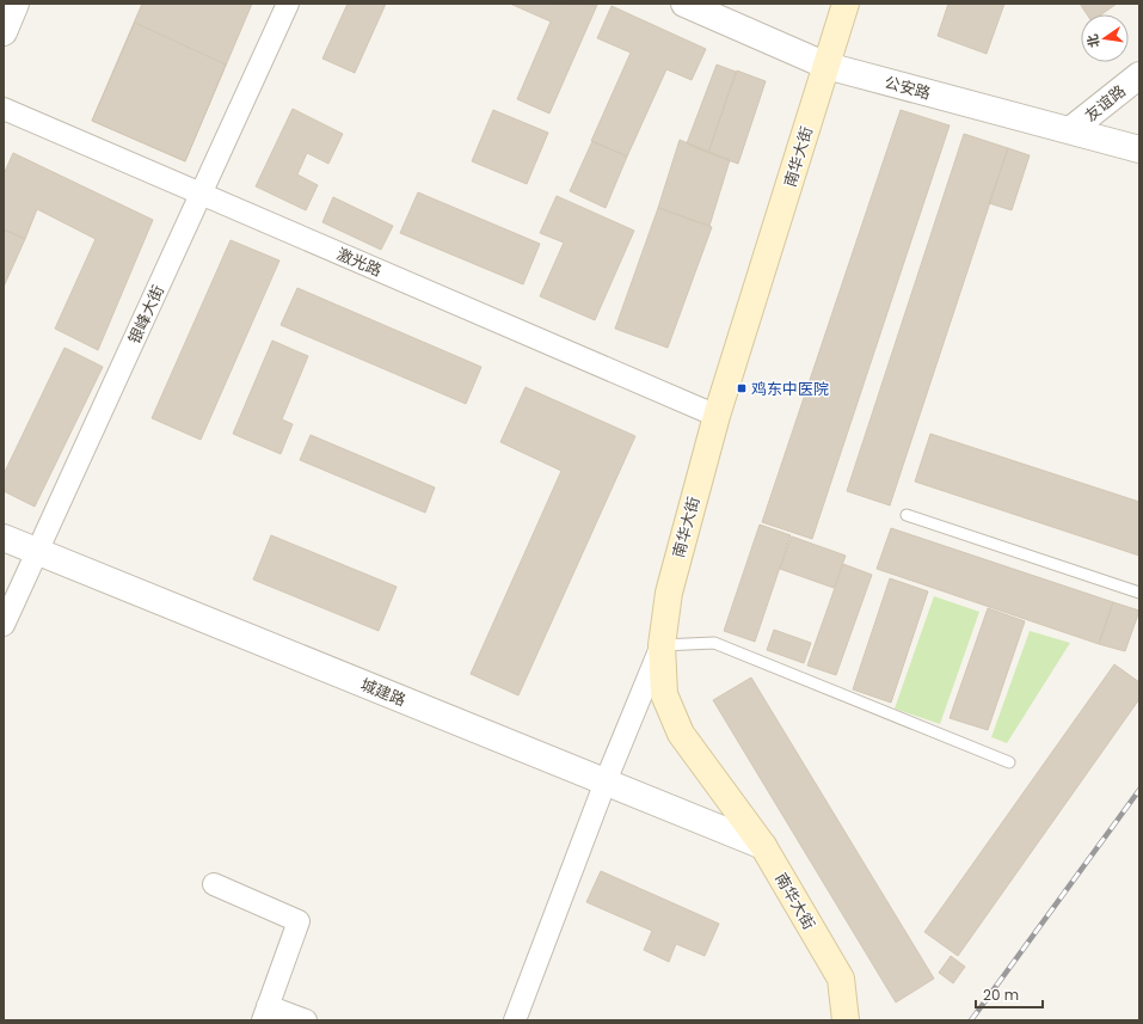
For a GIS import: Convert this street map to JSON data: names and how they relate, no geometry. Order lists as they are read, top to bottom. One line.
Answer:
{"streets":{"main road":["南华大街"],"street":["公安路","友谊路","激光路","银峰大街","城建路"]},"crossings":[["公安路","友谊路"],["公安路","南华大街"],["南华大街","激光路"],["南华大街","城建路"],["激光路","银峰大街"],["银峰大街","城建路"]],"places":{"transit":["鸡东中医院"]},"scale_bar":"20 m","north":"left"}
